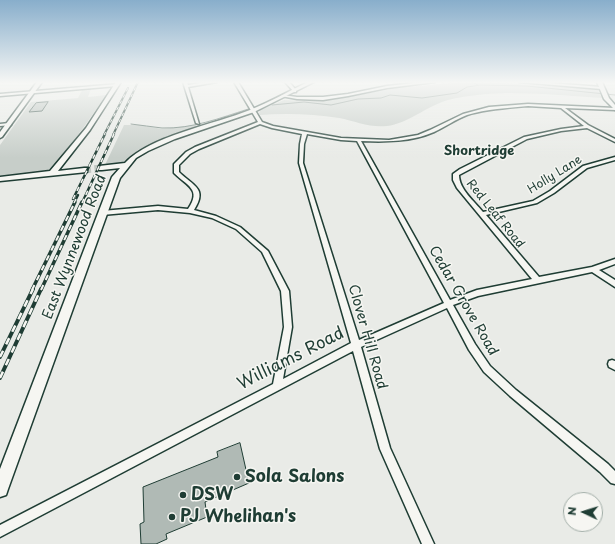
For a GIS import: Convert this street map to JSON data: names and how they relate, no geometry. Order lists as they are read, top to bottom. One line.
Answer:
{"streets":{"street":["Holly Lane","Red Leaf Road","East Wynnewood Road","Cedar Grove Road","Clover Hill Road","Williams Road"]},"crossings":[["Holly Lane","Red Leaf Road"],["Red Leaf Road","Williams Road"],["Cedar Grove Road","Williams Road"],["Clover Hill Road","Williams Road"]],"districts":["Shortridge"],"places":["Sola Salons","DSW","PJ Whelihan's"],"north":"left"}
